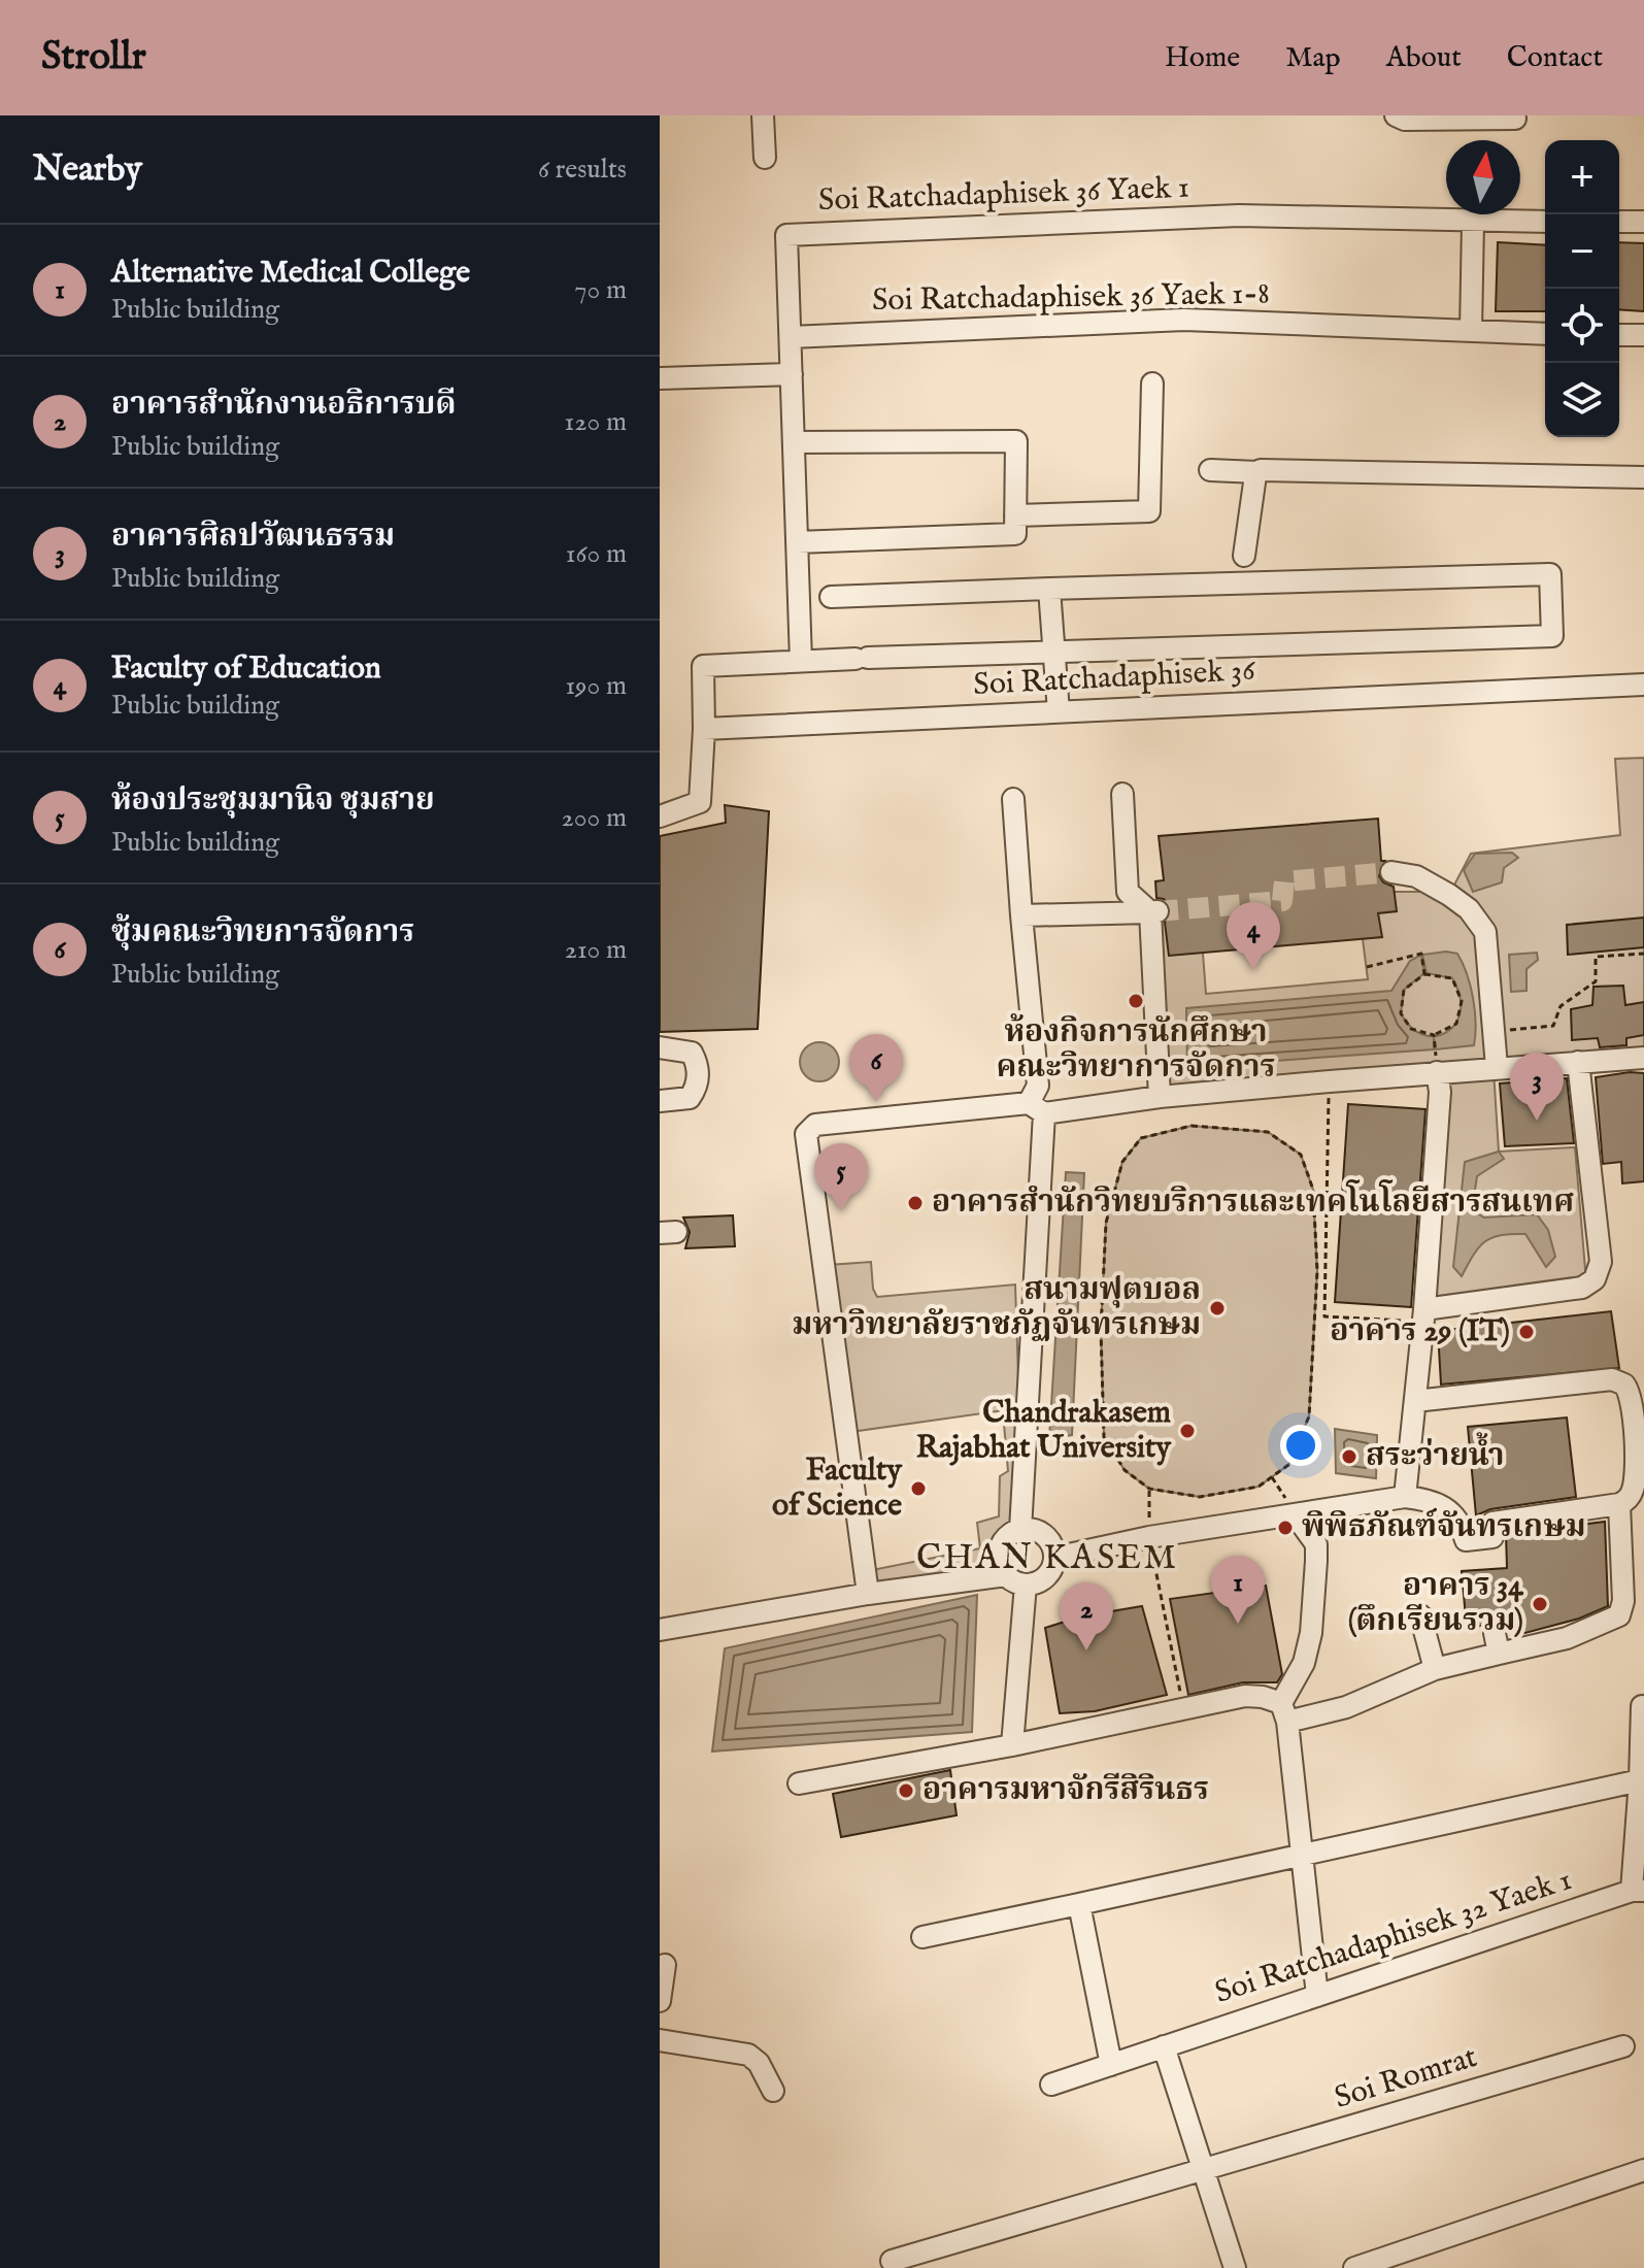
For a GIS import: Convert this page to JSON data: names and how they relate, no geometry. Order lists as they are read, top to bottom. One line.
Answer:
{"streets":{"street":["Soi Ratchadaphisek 36 Yaek 1","Soi Ratchadaphisek 36 Yaek 1-8","Soi Ratchadaphisek 36","Soi Ratchadaphisek 32 Yaek 1","Soi Romrat"]},"crossings":[["Soi Ratchadaphisek 36 Yaek 1","Soi Ratchadaphisek 36 Yaek 1-8"]],"districts":["CHAN KASEM"],"places":["ห้องกิจการนักศึกษา คณะวิทยาการจัดการ","อาคารสำนักวิทยบริการและเทคโนโลยีสารสนเทศ","สนามฟุตบอล มหาวิทยาลัยราชภัฏจันทรเกษม","อาคาร 29 (IT)","Chandrakasem Rajabhat University","สระว่ายน้ำ","Faculty of Science","พิพิธภัณฑ์จันทรเกษม","อาคาร 34 (ตึกเรียนรวม)","อาคารมหาจักรีสิรินธร"],"north":"top","page":{"header":"Strollr","nav":["Home","Map","About","Contact"],"heading":["Nearby","6 results"],"map_buttons":["+","−"],"list":[{"mark":"1","name":"Alternative Medical College","note":"Public building","value":"70 m"},{"mark":"2","name":"อาคารสำนักงานอธิการบดี","note":"Public building","value":"120 m"},{"mark":"3","name":"อาคารศิลปวัฒนธรรม","note":"Public building","value":"160 m"},{"mark":"4","name":"Faculty of Education","note":"Public building","value":"190 m"},{"mark":"5","name":"ห้องประชุมมานิจ ชุมสาย","note":"Public building","value":"200 m"},{"mark":"6","name":"ซุ้มคณะวิทยการจัดการ","note":"Public building","value":"210 m"}],"pins":["4","6","3","5","1","2"]}}
